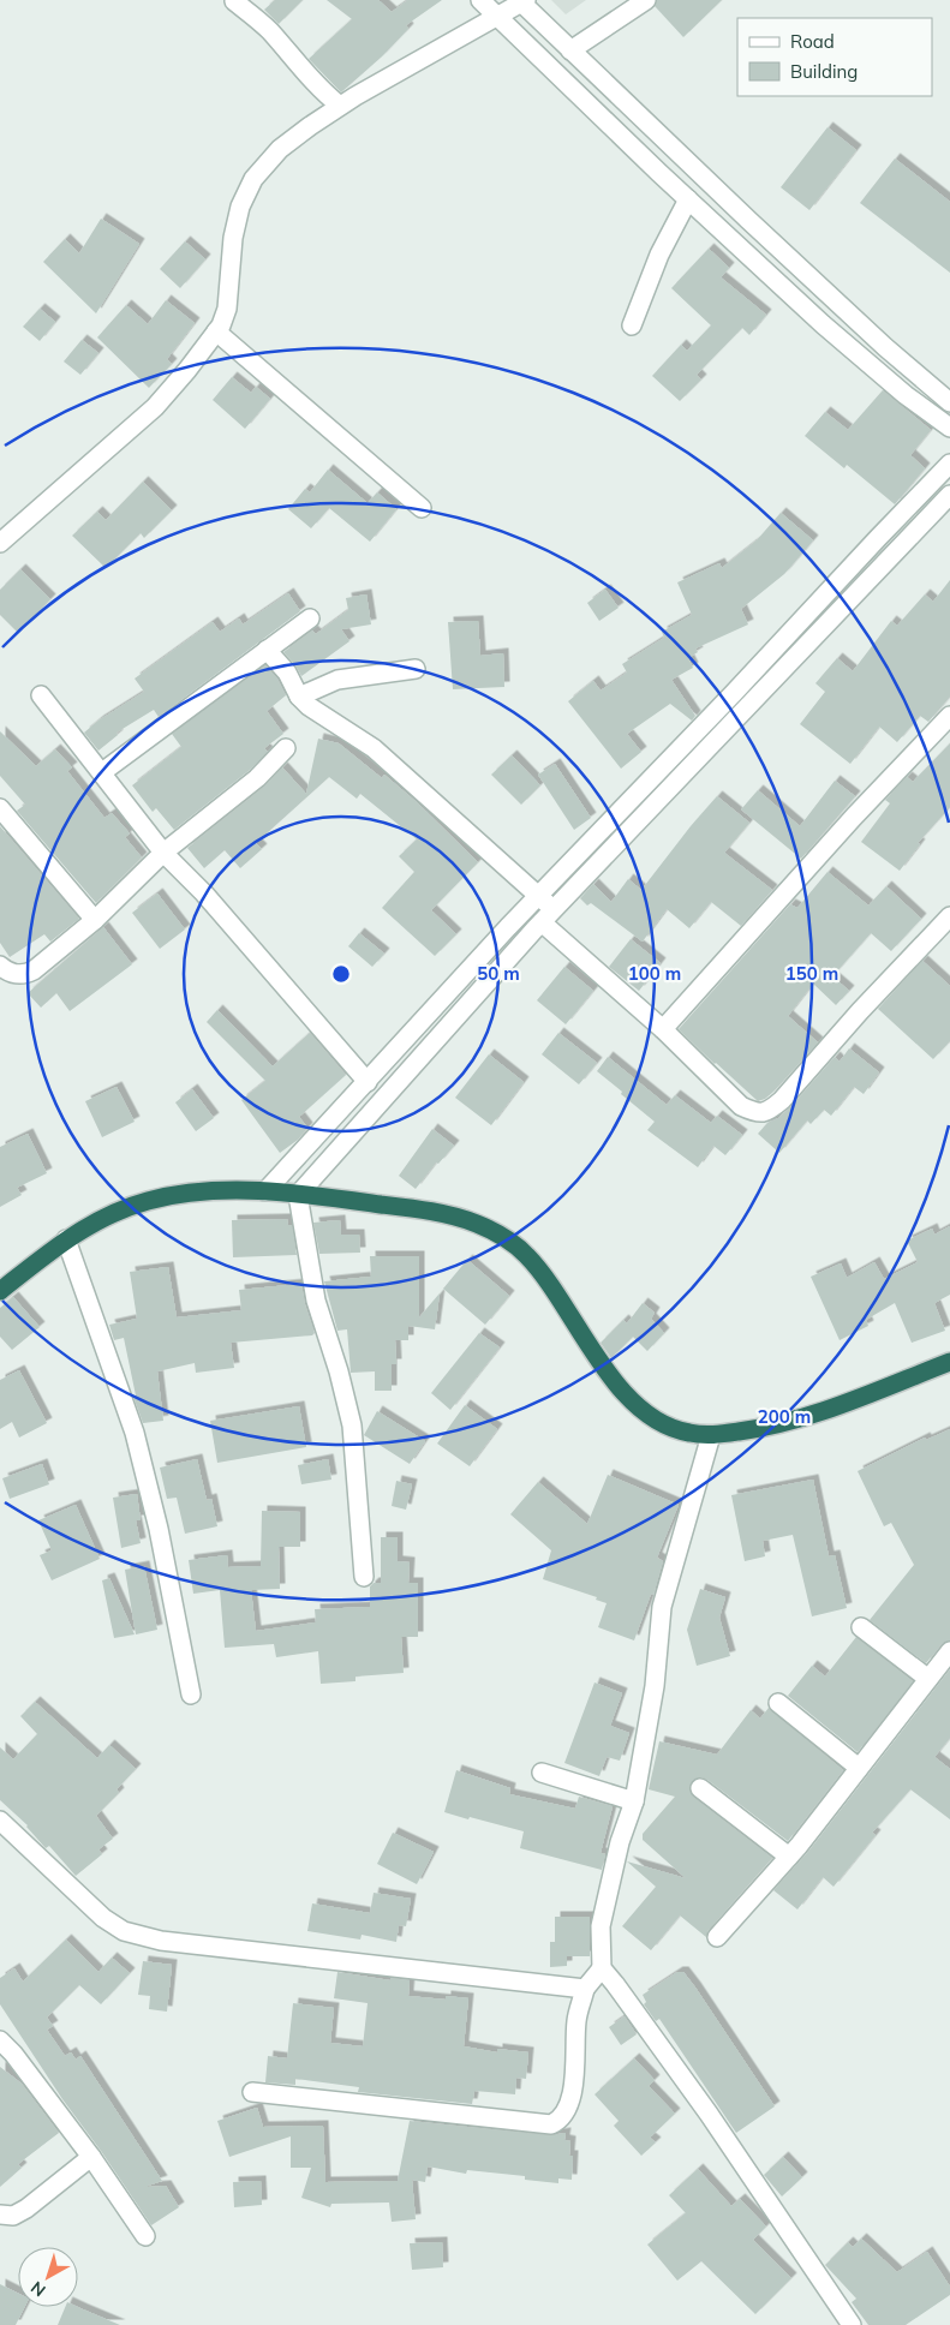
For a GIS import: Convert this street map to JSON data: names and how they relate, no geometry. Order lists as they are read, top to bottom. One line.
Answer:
{"legend":["Road","Building"],"north":"bottom left","rings":["50 m","100 m","150 m","200 m"]}
